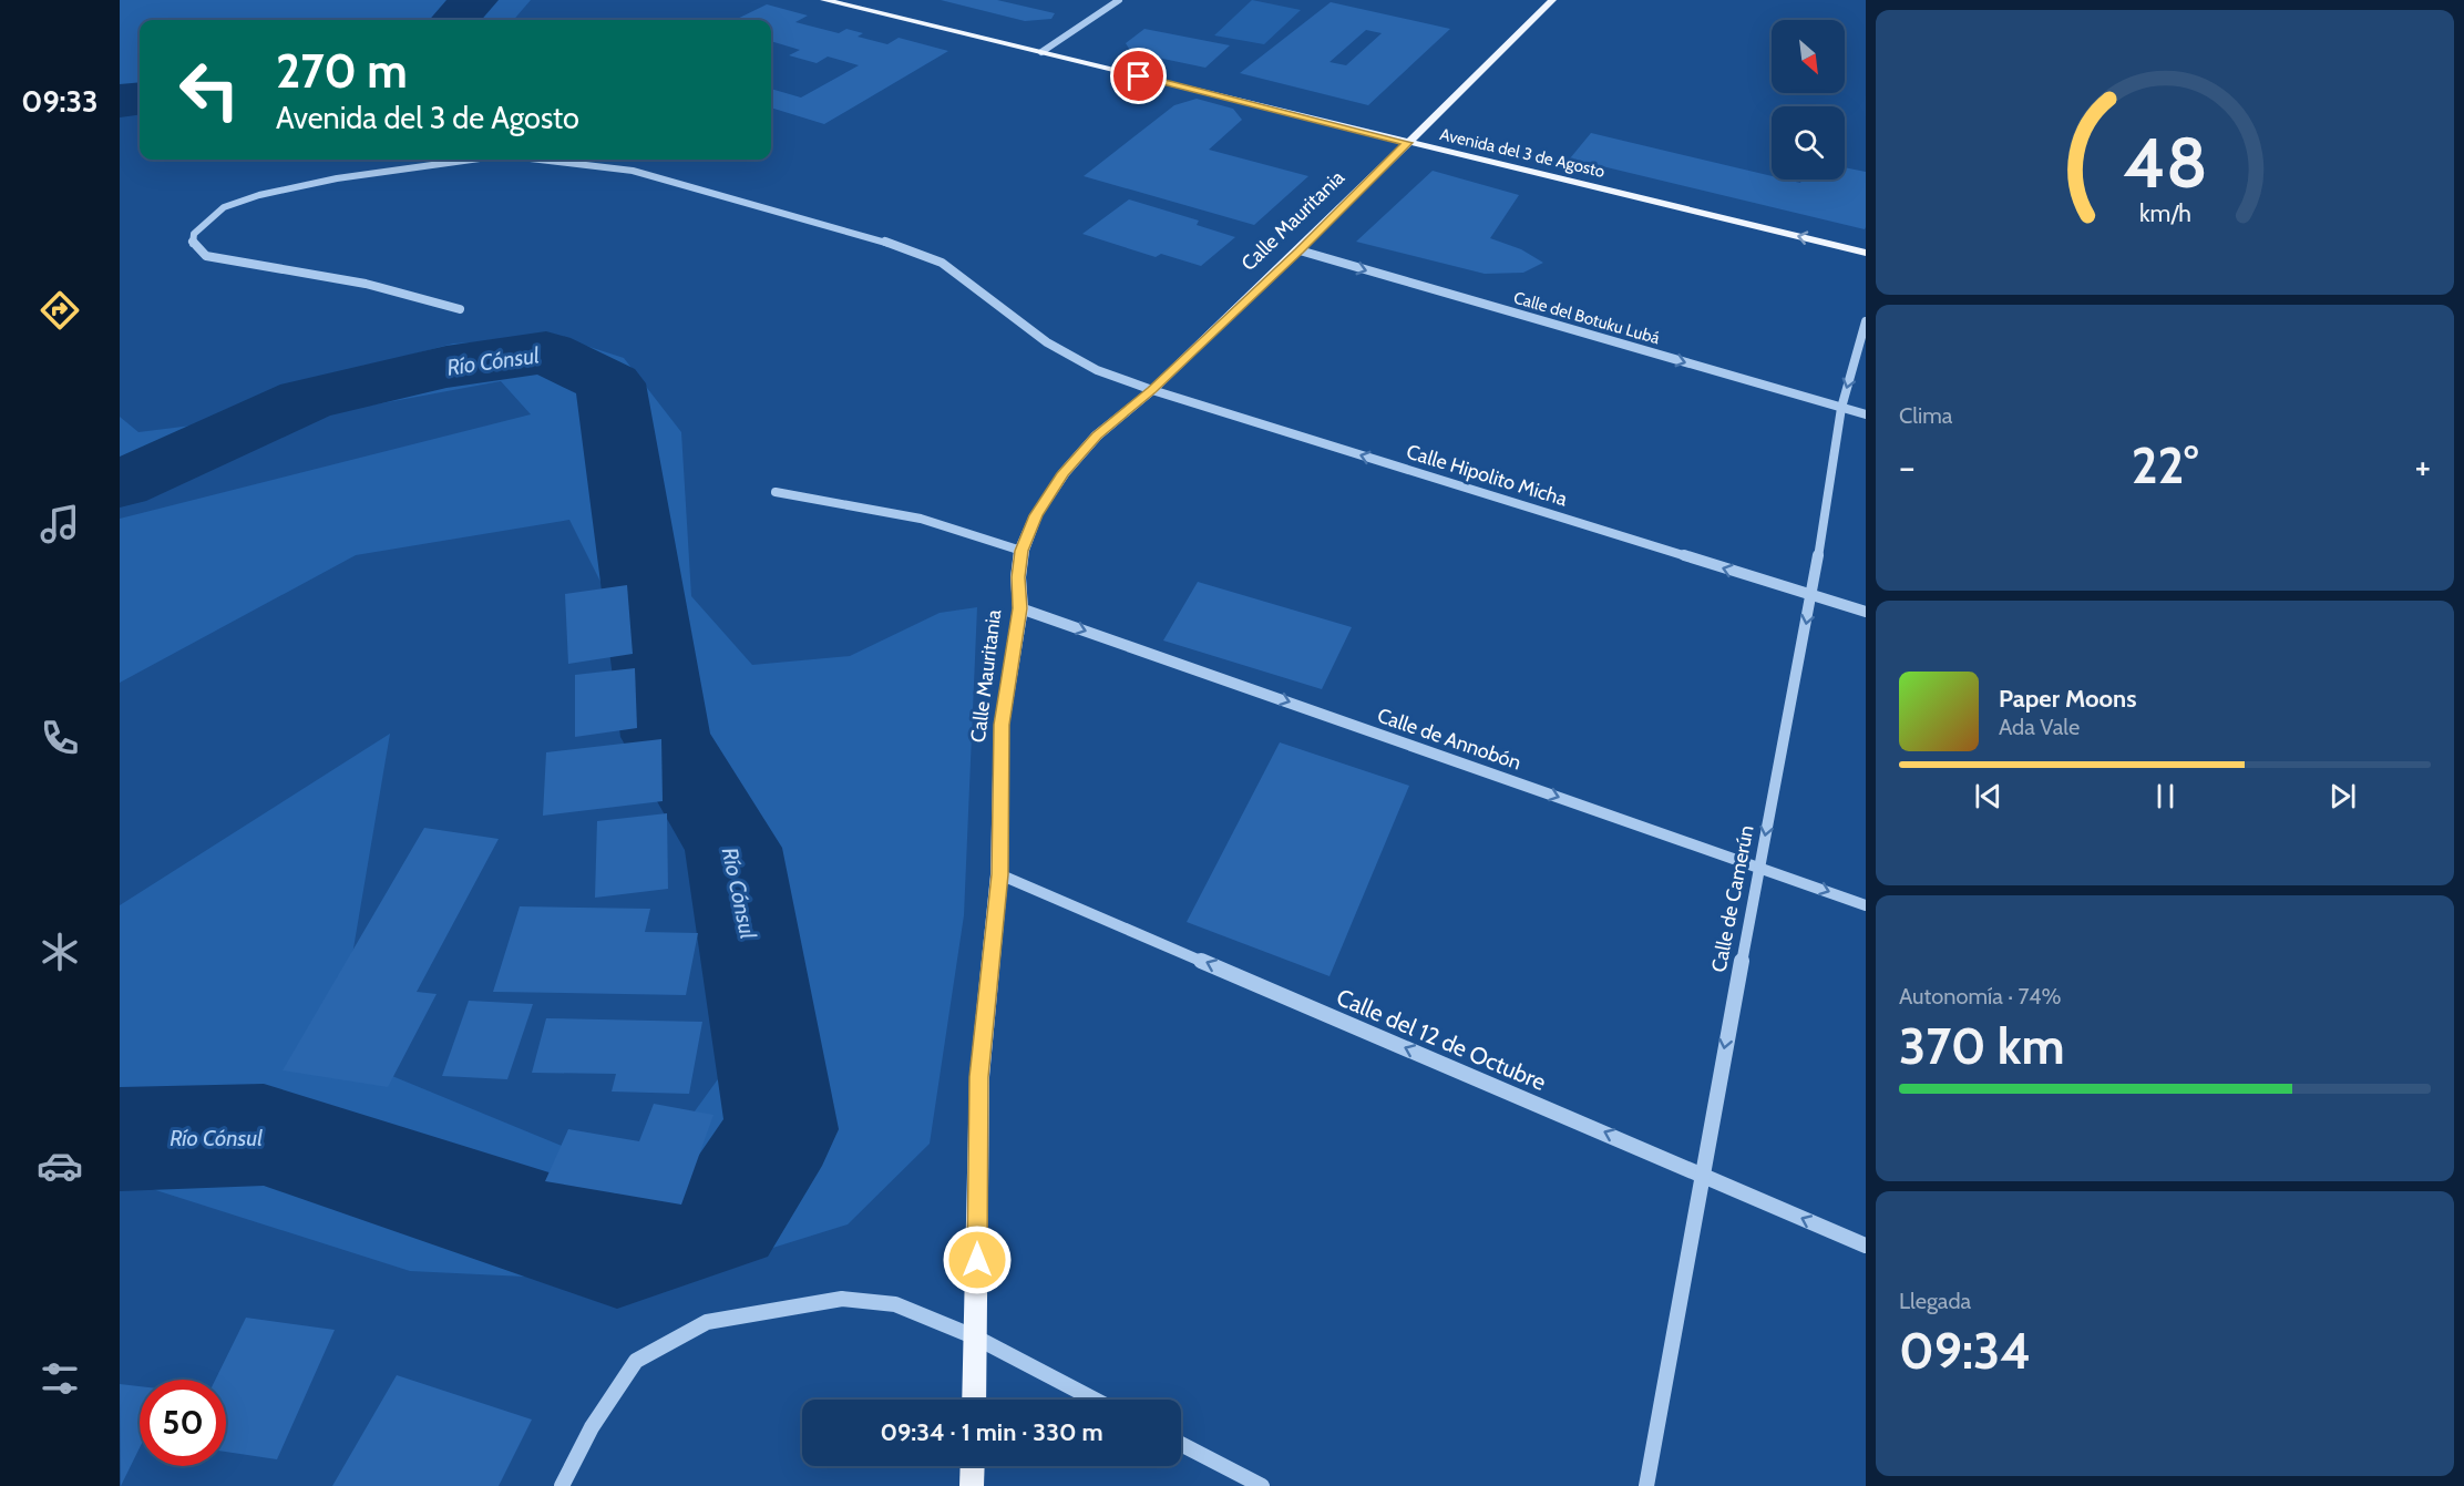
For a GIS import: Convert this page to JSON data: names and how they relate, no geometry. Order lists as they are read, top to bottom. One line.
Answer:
{"streets":{"main road":["Avenida del 3 de Agosto","Calle Mauritania"],"street":["Calle del Botuku Lubá","Calle Hipolito Micha","Calle de Annobón","Calle de Camerún","Calle del 12 de Octubre"]},"crossings":[["Avenida del 3 de Agosto","Calle Mauritania"],["Calle Mauritania","Calle del Botuku Lubá"],["Calle Mauritania","Calle Hipolito Micha"],["Calle Mauritania","Calle de Annobón"],["Calle Mauritania","Calle del 12 de Octubre"],["Calle del Botuku Lubá","Calle de Camerún"],["Calle Hipolito Micha","Calle de Camerún"],["Calle de Annobón","Calle de Camerún"],["Calle de Camerún","Calle del 12 de Octubre"]],"one_way":["Avenida del 3 de Agosto","Calle del Botuku Lubá","Calle de Annobón","Calle de Camerún","Calle del 12 de Octubre"],"water":["Río Cónsul"],"north":"bottom right","page":{"tabs":"09:33","turn":["270 m","Avenida del 3 de Agosto"],"tile":["Clima",["Autonomía · 74%","370 km"],["Llegada","09:34"]],"heat":["−","22°","+"],"song":["Paper Moons","Ada Vale"],"limit":"50","trip":"09:34 · 1 min · 330 m","gauge":["48","km/h"]}}
